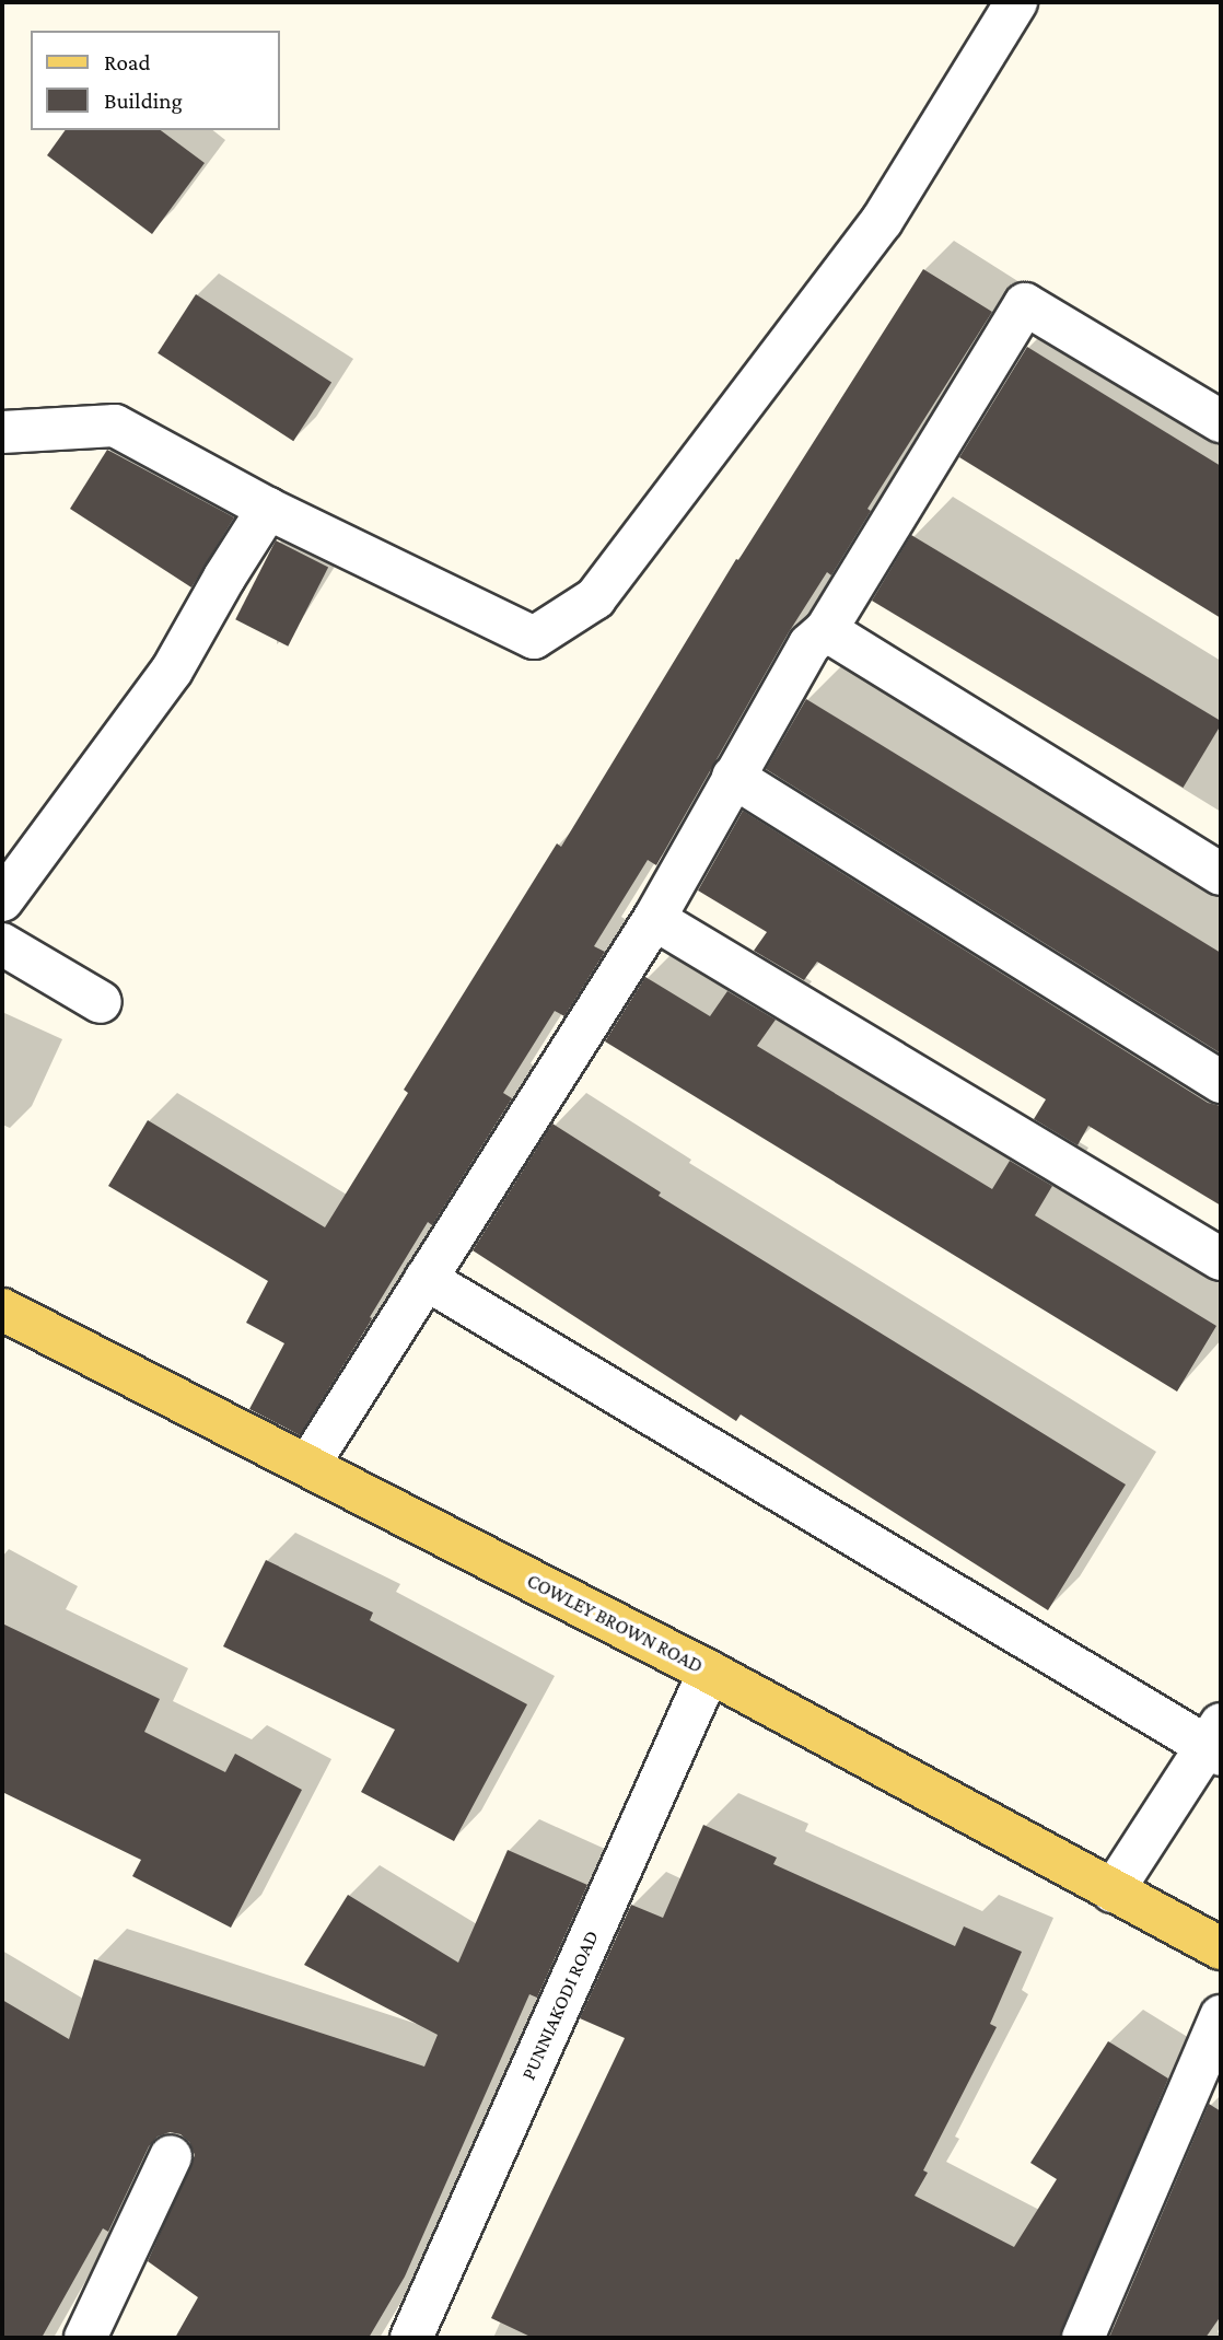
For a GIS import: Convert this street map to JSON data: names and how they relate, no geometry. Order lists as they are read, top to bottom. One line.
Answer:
{"streets":{"main road":["COWLEY BROWN ROAD"],"street":["PUNNIAKODI ROAD"]},"crossings":[["COWLEY BROWN ROAD","PUNNIAKODI ROAD"]],"legend":["Road","Building"]}
